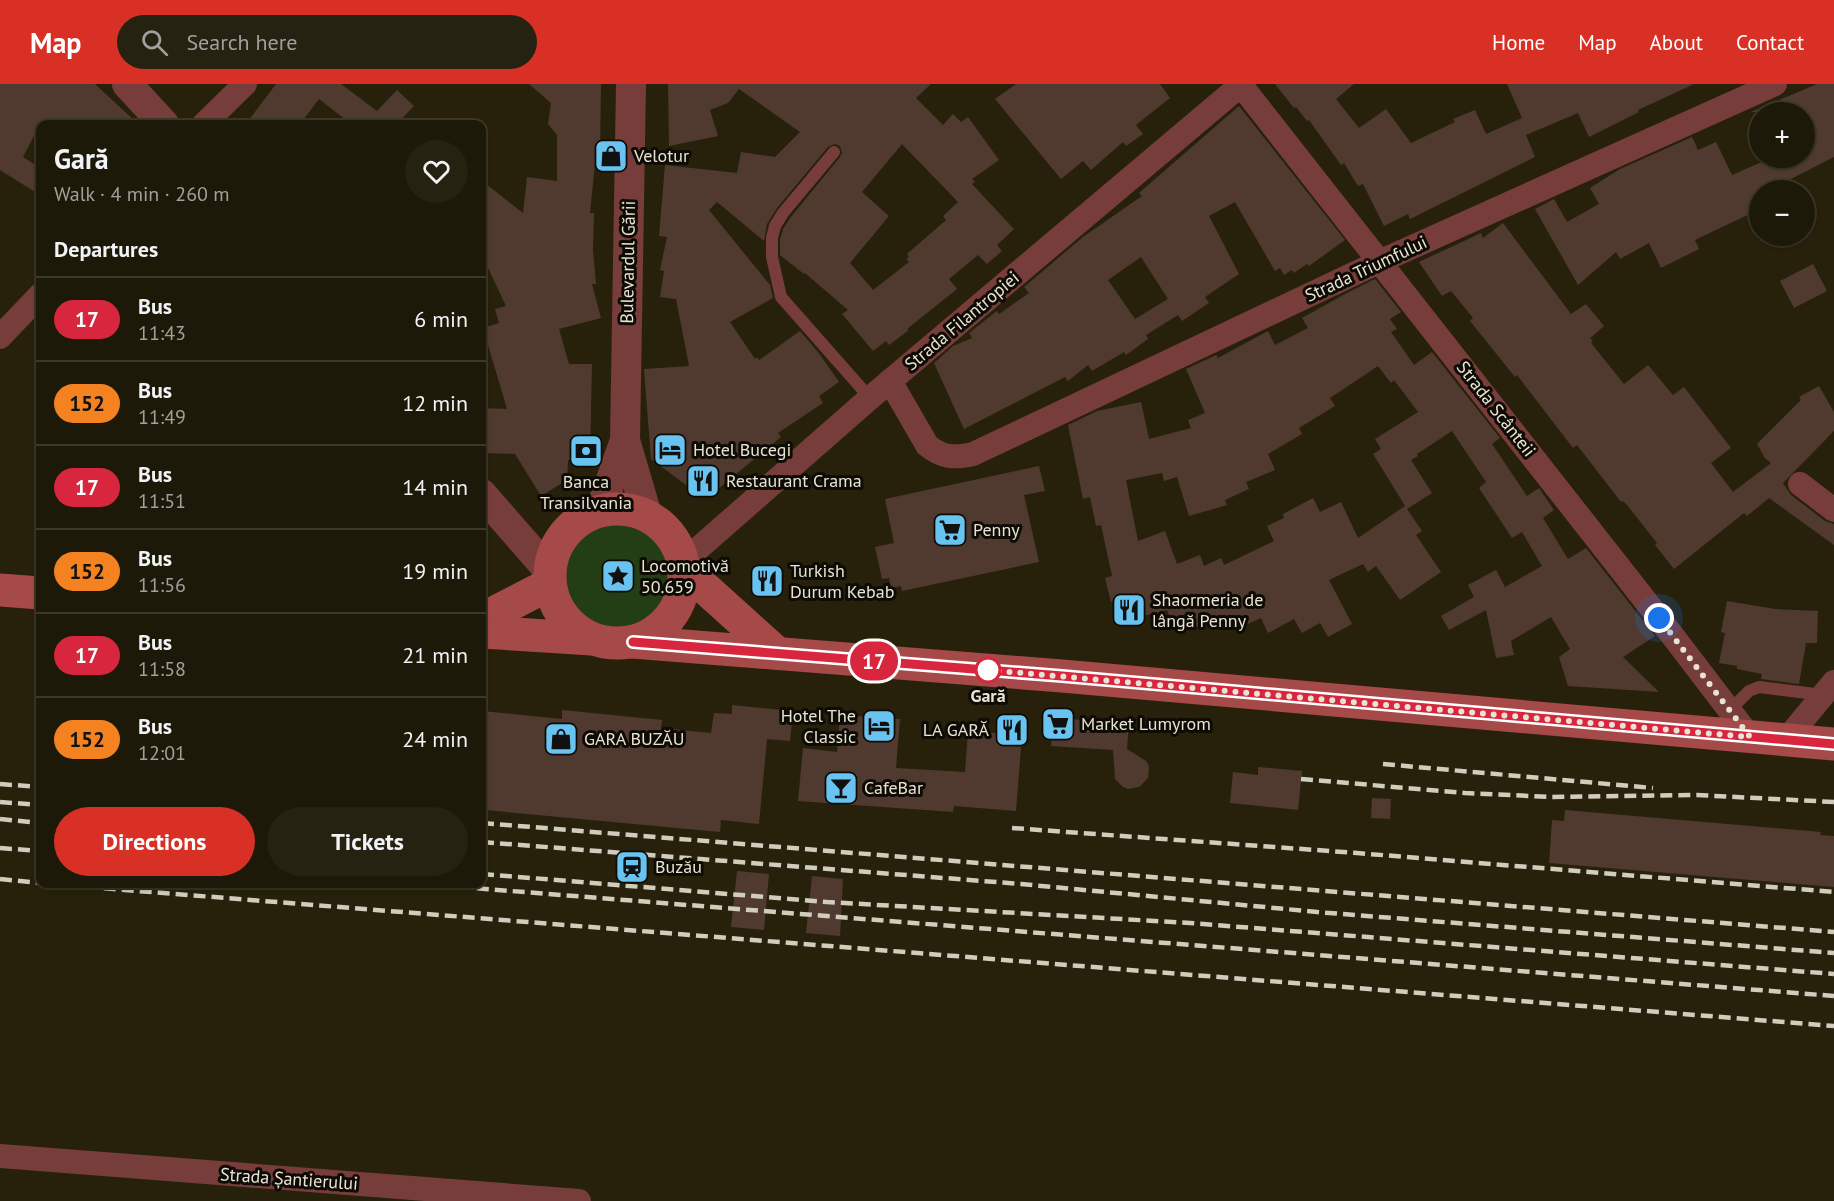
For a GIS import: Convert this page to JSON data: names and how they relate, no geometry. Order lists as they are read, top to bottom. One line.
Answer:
{"streets":{"street":["Bulevardul Gării","Strada Triumfului","Strada Filantropiei","Strada Scânteii","Strada Șantierului"]},"crossings":[["Bulevardul Gării","Strada Filantropiei"],["Strada Triumfului","Strada Filantropiei"],["Strada Triumfului","Strada Scânteii"],["Strada Filantropiei","Strada Scânteii"]],"places":{"shop":["Velotur","GARA BUZĂU"],"hotel":["Hotel Bucegi","Hotel The Classic"],"bank":["Banca Transilvania"],"restaurant":["Restaurant Crama","Turkish Durum Kebab","Shaormeria de lângă Penny","LA GARĂ"],"supermarket":["Penny","Market Lumyrom"],"place":["Locomotivă 50.659"],"other":["Gară"],"bar":["CafeBar"],"station":["Buzău"]},"lines":["bus line 17"],"page":{"header":"Map","search":"Search here","nav":["Home","Map","About","Contact"],"on_map":"17","map_buttons":["+","−"],"heading":[["Gară","Walk · 4 min · 260 m"],"Departures"],"list":[{"mark":"17","name":"Bus","note":"11:43","value":"6 min"},{"mark":"152","name":"Bus","note":"11:49","value":"12 min"},{"mark":"17","name":"Bus","note":"11:51","value":"14 min"},{"mark":"152","name":"Bus","note":"11:56","value":"19 min"},{"mark":"17","name":"Bus","note":"11:58","value":"21 min"},{"mark":"152","name":"Bus","note":"12:01","value":"24 min"}],"buttons":["Directions","Tickets"]}}
